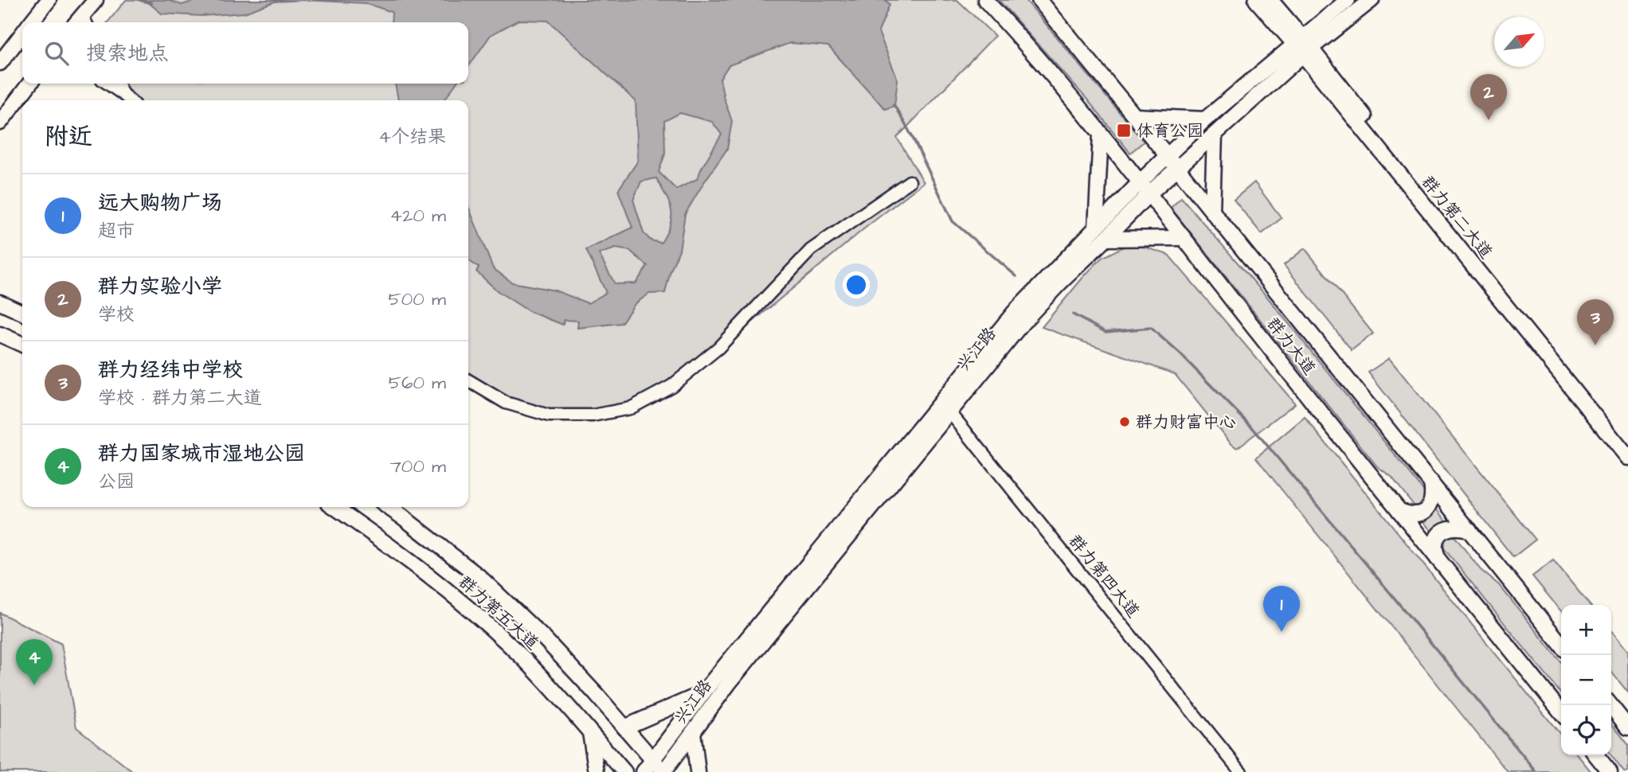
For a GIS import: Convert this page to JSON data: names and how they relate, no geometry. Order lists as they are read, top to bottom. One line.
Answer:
{"streets":{"main road":["群力第二大道","群力大道","兴江路","群力第五大道"],"street":["群力第四大道"]},"crossings":[["群力第二大道","兴江路"],["群力大道","兴江路"],["兴江路","群力第四大道"],["兴江路","群力第五大道"]],"places":{"transit":["体育公园"],"other":["群力财富中心"]},"north":"top right","page":{"search":"搜索地点","pins":["2","3","1","4"],"heading":["附近","4个结果"],"list":[{"mark":"1","name":"远大购物广场","note":"超市","value":"420 m"},{"mark":"2","name":"群力实验小学","note":"学校","value":"500 m"},{"mark":"3","name":"群力经纬中学校","note":"学校 · 群力第二大道","value":"560 m"},{"mark":"4","name":"群力国家城市湿地公园","note":"公园","value":"700 m"}],"map_buttons":["+","−"]}}
